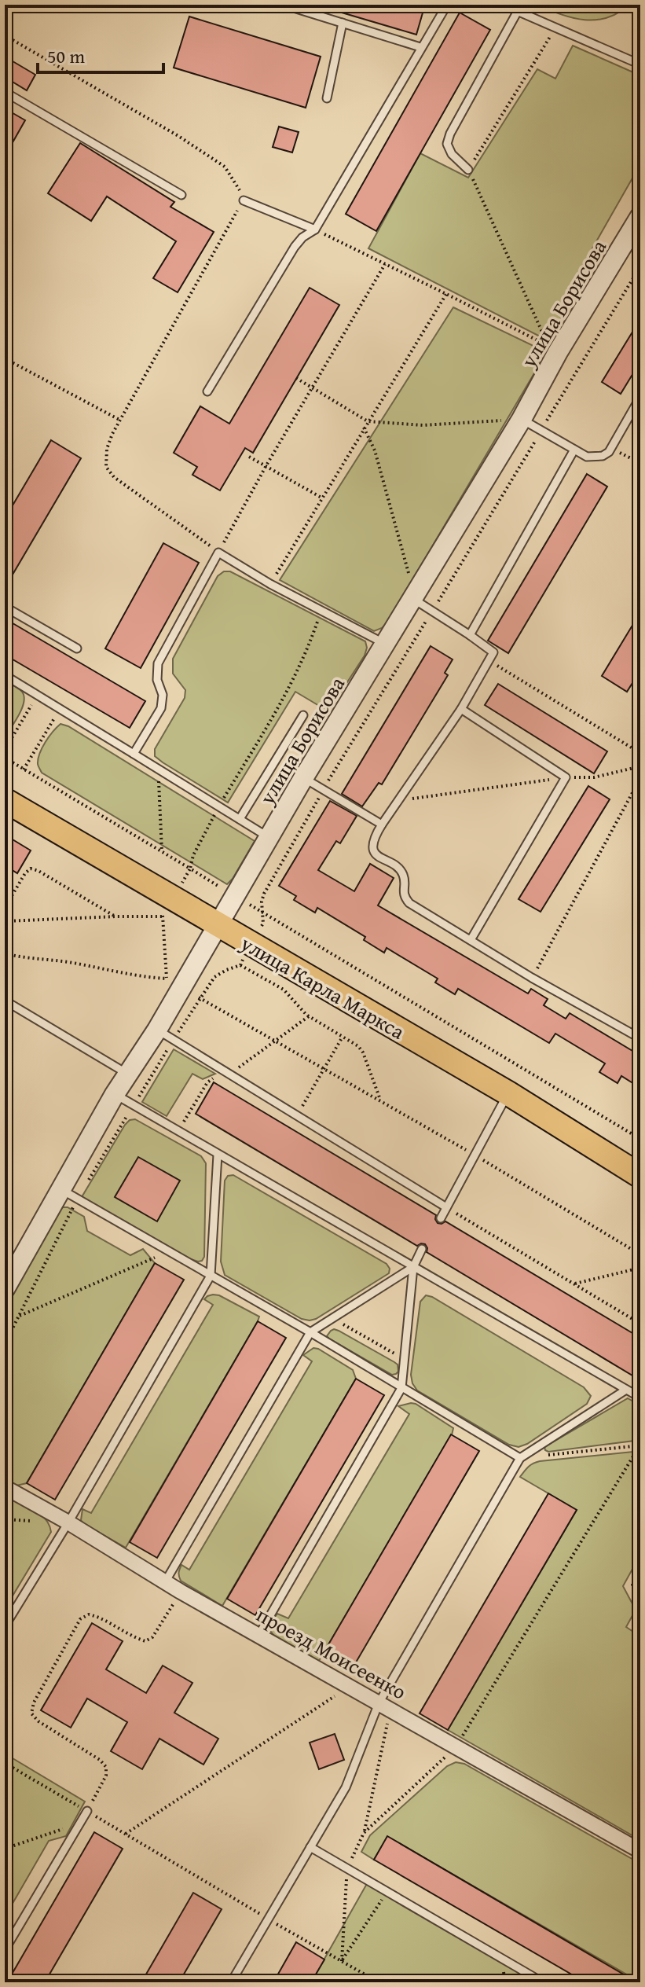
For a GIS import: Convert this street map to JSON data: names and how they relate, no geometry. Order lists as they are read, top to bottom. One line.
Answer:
{"streets":{"main road":["улица Карла Маркса"],"street":["улица Борисова","проезд Моисеенко"]},"crossings":[["улица Борисова","улица Карла Маркса"]],"scale_bar":"50 m"}
